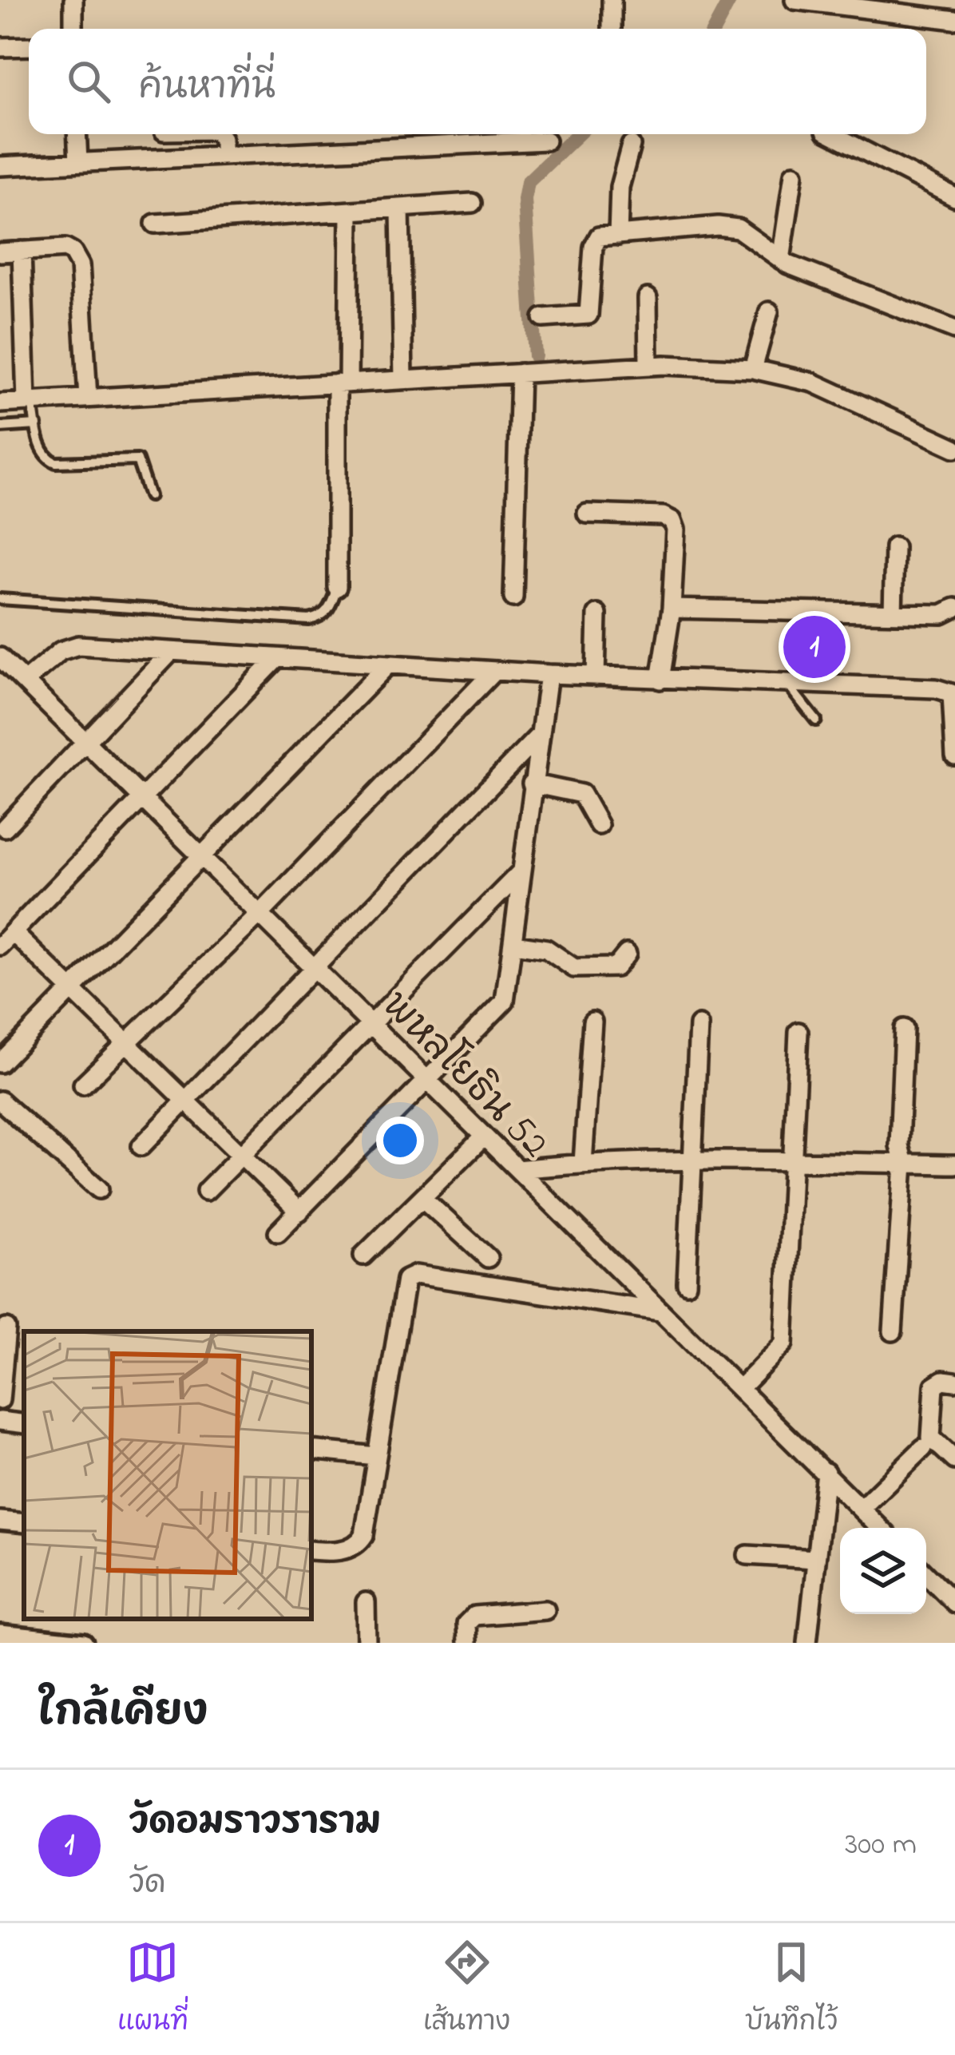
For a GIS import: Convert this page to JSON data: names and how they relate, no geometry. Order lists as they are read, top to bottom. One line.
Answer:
{"streets":{"street":["พหลโยธิน 52"]},"page":{"search":"ค้นหาที่นี่","pins":"1","heading":"ใกล้เคียง","list":[{"mark":"1","name":"วัดอมราวราราม","note":"วัด","value":"300 m"}],"nav":["แผนที่","เส้นทาง","บันทึกไว้"]}}
